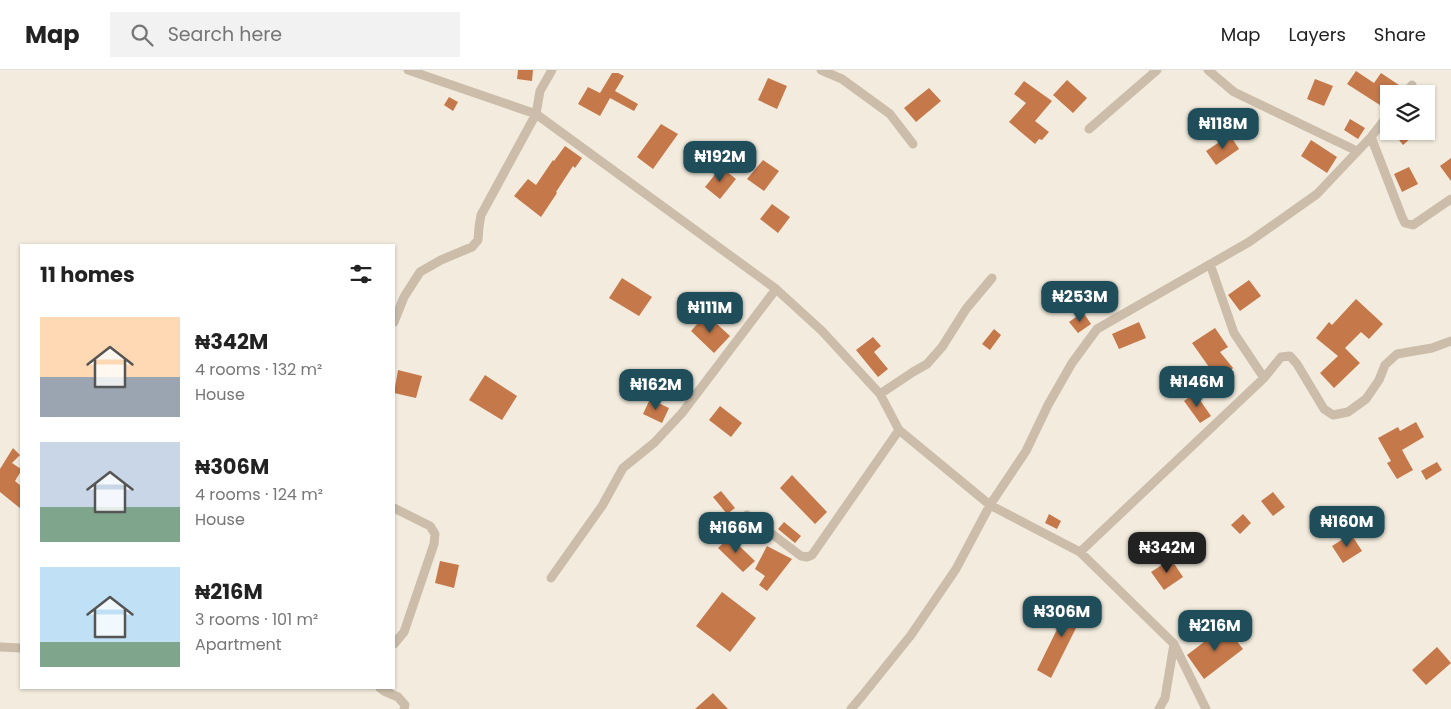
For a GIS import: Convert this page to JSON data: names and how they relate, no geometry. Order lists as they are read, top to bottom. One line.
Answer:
{"page":{"header":"Map","search":"Search here","nav":["Map","Layers","Share"],"price":["₦118M","₦192M","₦253M","₦111M","₦146M","₦162M","₦160M","₦166M","₦342M","₦306M","₦216M"],"heading":"11 homes","list":[{"name":"₦342M","note":"4 rooms · 132 m² · House"},{"name":"₦306M","note":"4 rooms · 124 m² · House"},{"name":"₦216M","note":"3 rooms · 101 m² · Apartment"}]}}
